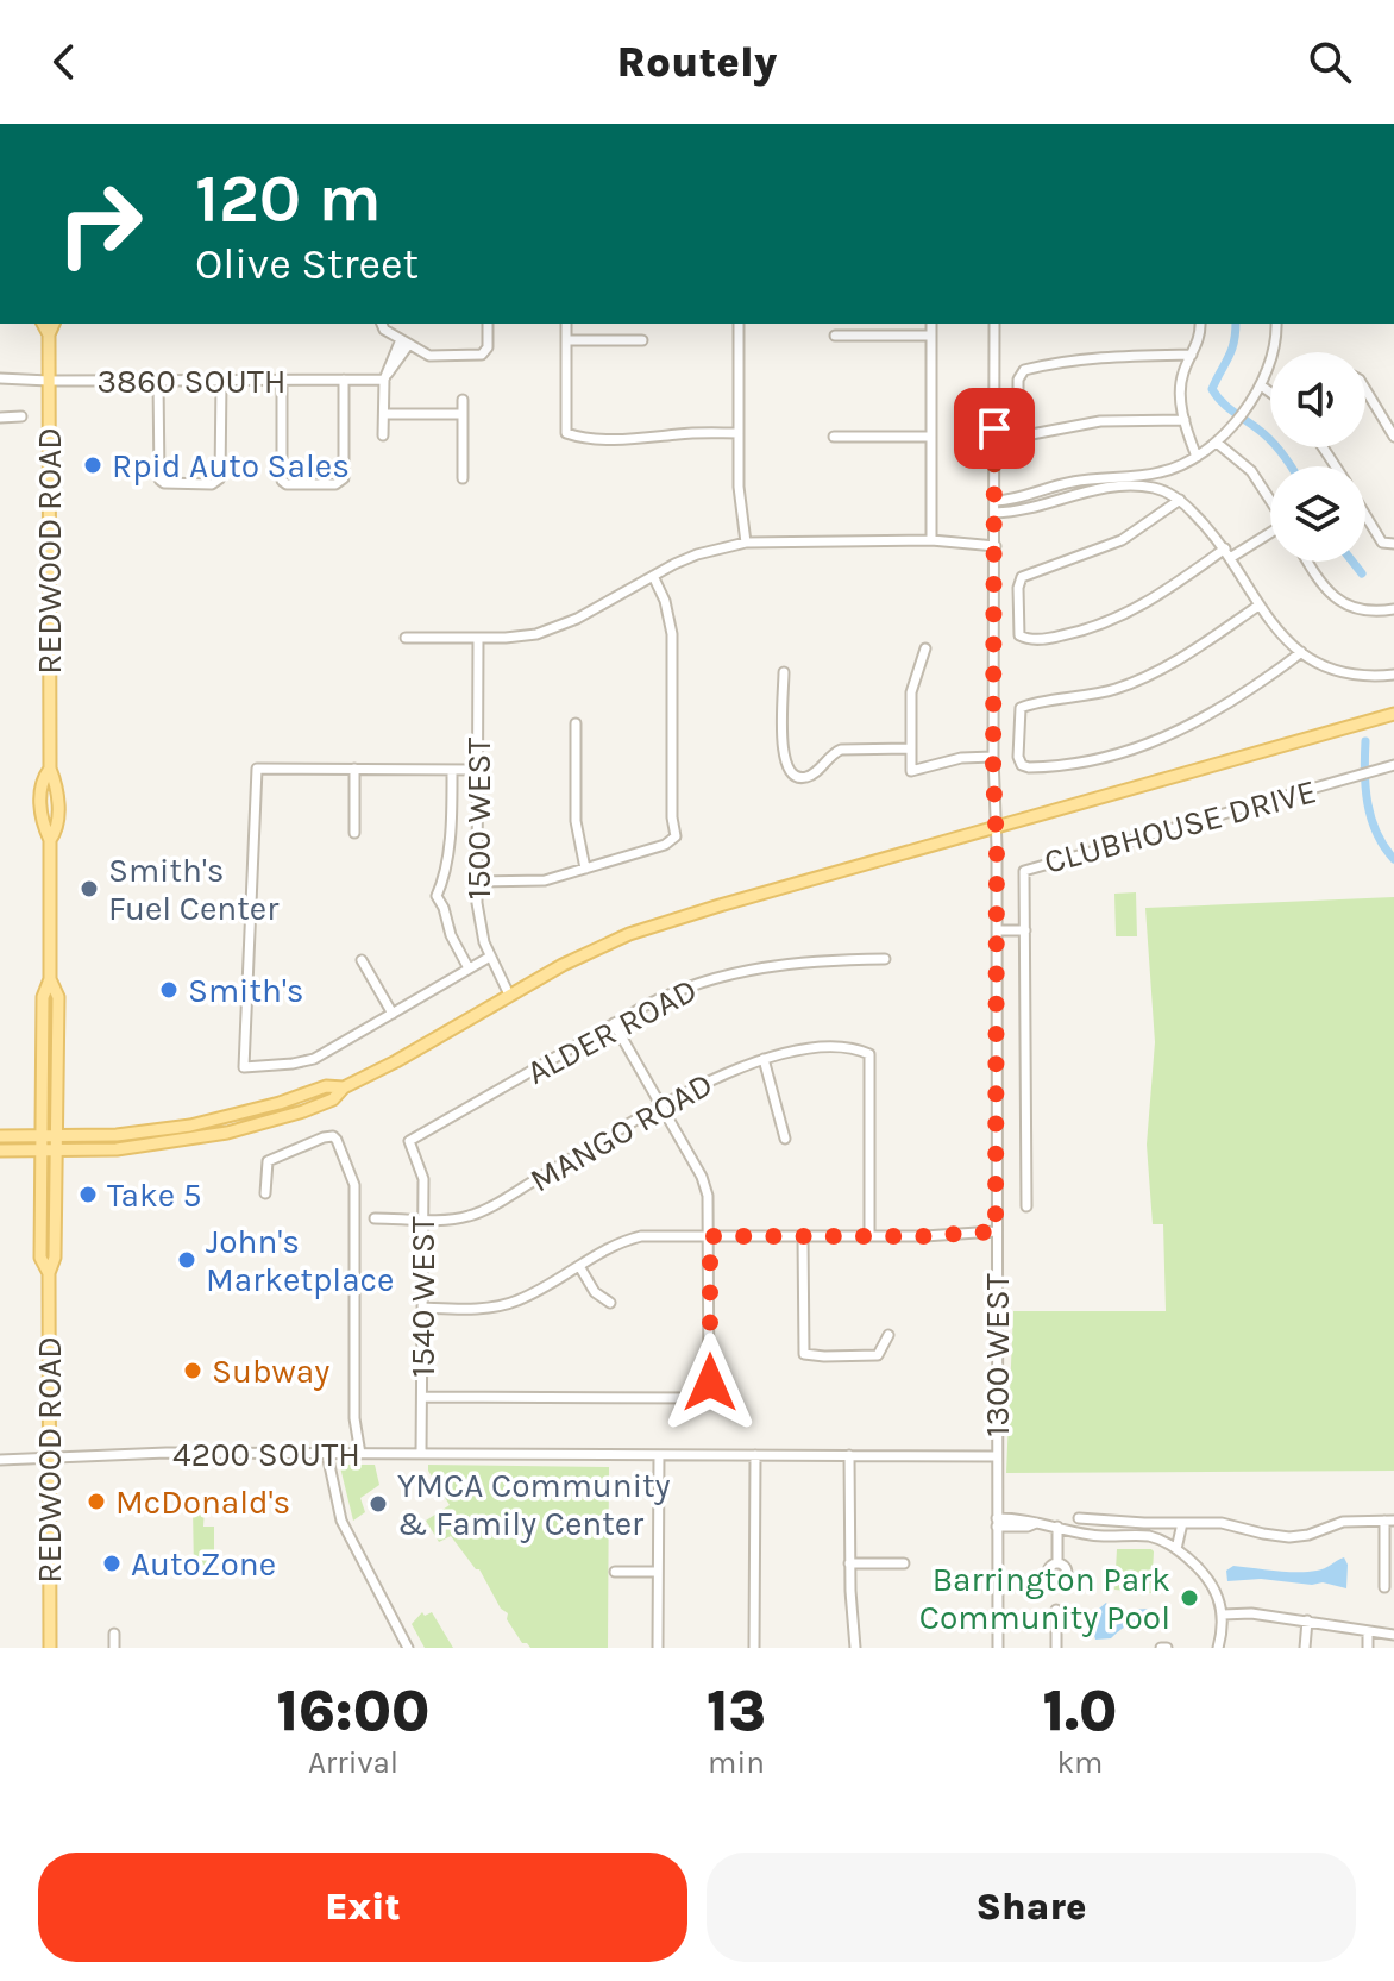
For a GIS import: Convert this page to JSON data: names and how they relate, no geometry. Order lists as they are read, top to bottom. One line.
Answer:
{"streets":{"main road":["REDWOOD ROAD"],"street":["3860 SOUTH","1500 WEST","CLUBHOUSE DRIVE","ALDER ROAD","MANGO ROAD","1540 WEST","1300 WEST","4200 SOUTH"]},"crossings":[["3860 SOUTH","REDWOOD ROAD"],["REDWOOD ROAD","4200 SOUTH"],["ALDER ROAD","1540 WEST"],["MANGO ROAD","1540 WEST"],["1540 WEST","4200 SOUTH"],["1300 WEST","4200 SOUTH"]],"places":["Rpid Auto Sales","Smith's Fuel Center","Smith's","Take 5","John's Marketplace","Subway","McDonald's","YMCA Community & Family Center","AutoZone","Barrington Park Community Pool"],"page":{"header":"Routely","turn":["120 m","Olive Street"],"eta":["16:00","Arrival","13","min","1.0","km"],"buttons":["Exit","Share"]}}
